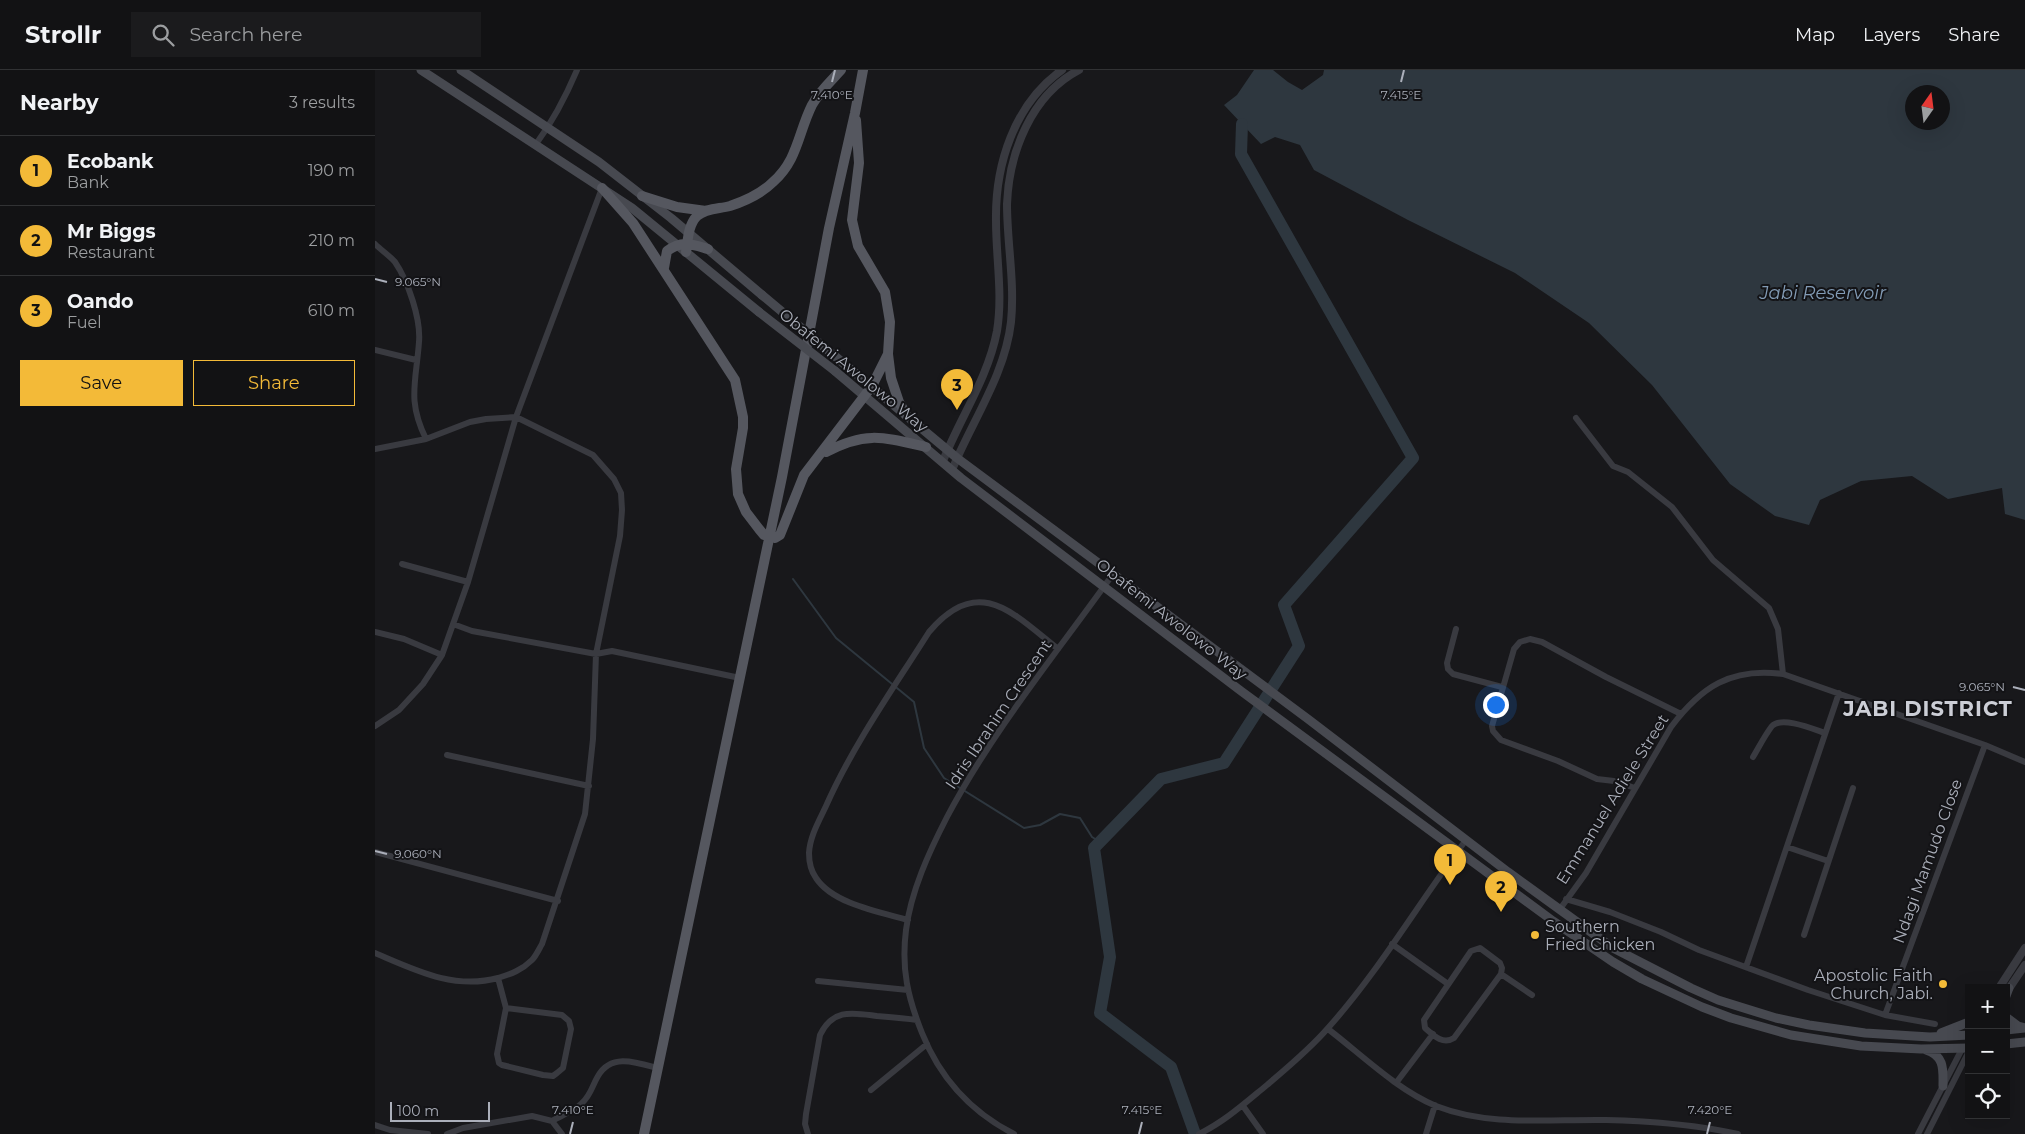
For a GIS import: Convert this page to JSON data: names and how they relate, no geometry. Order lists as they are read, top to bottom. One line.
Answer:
{"streets":{"main road":["Obafemi Awolowo Way"],"street":["Idris Ibrahim Crescent","Emmanuel Adiele Street","Ndagi Mamudo Close"]},"crossings":[["Obafemi Awolowo Way","Idris Ibrahim Crescent"],["Obafemi Awolowo Way","Emmanuel Adiele Street"],["Emmanuel Adiele Street","Ndagi Mamudo Close"]],"districts":["JABI DISTRICT"],"water":["Jabi Reservoir"],"places":["Southern Fried Chicken","Apostolic Faith Church, Jabi."],"scale_bar":"100 m","north":"top","page":{"header":"Strollr","search":"Search here","nav":["Map","Layers","Share"],"heading":["Nearby","3 results"],"list":[{"mark":"1","name":"Ecobank","note":"Bank","value":"190 m"},{"mark":"2","name":"Mr Biggs","note":"Restaurant","value":"210 m"},{"mark":"3","name":"Oando","note":"Fuel","value":"610 m"}],"buttons":["Save","Share"],"pins":["3","1","2"],"map_buttons":["+","−"],"scale":"100 m"},"coordinates":["7.410°E","7.415°E","9.065°N","9.060°N","7.420°E"]}
